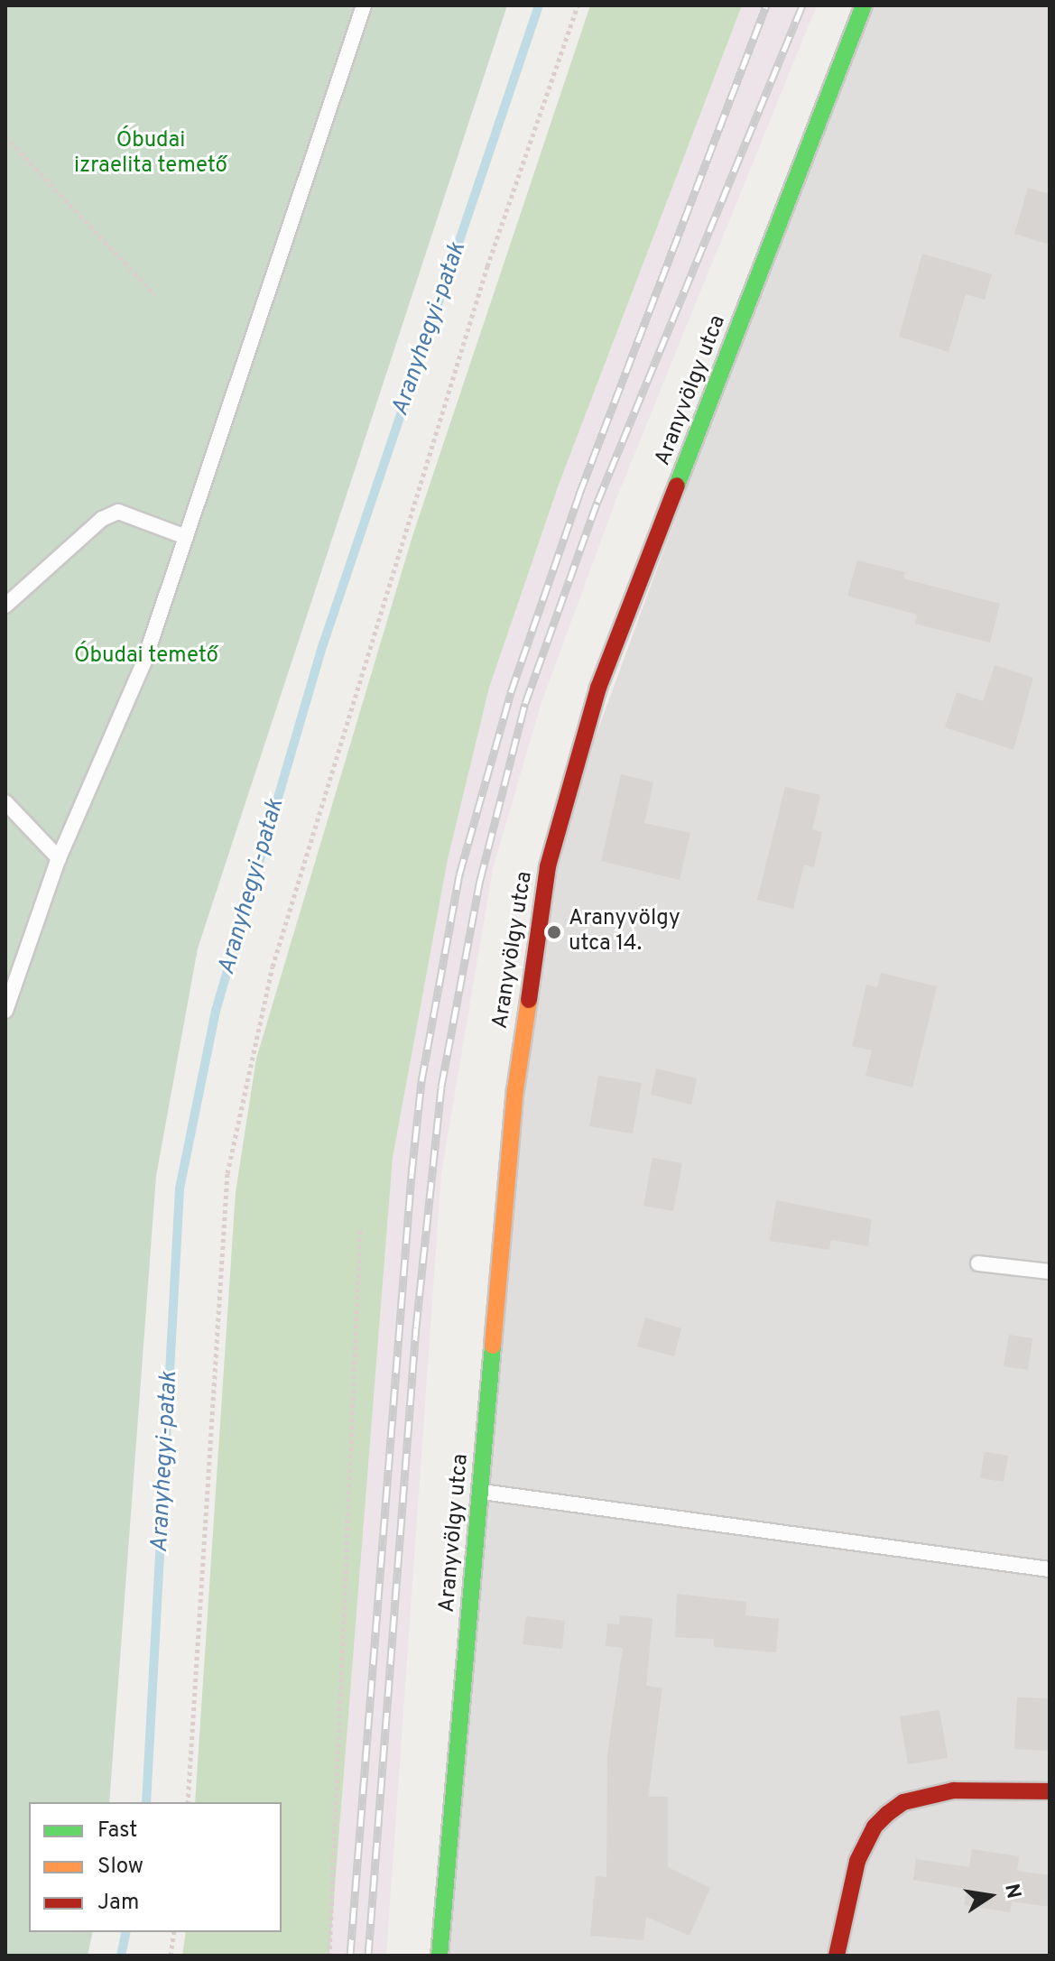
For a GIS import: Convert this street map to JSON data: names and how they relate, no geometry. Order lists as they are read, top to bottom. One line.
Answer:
{"streets":{"street":["Aranyvölgy utca"]},"water":["Aranyhegyi-patak"],"parks":["Óbudai izraelita temető","Óbudai temető"],"places":["Aranyvölgy utca 14."],"legend":["Fast","Slow","Jam"],"north":"right"}
